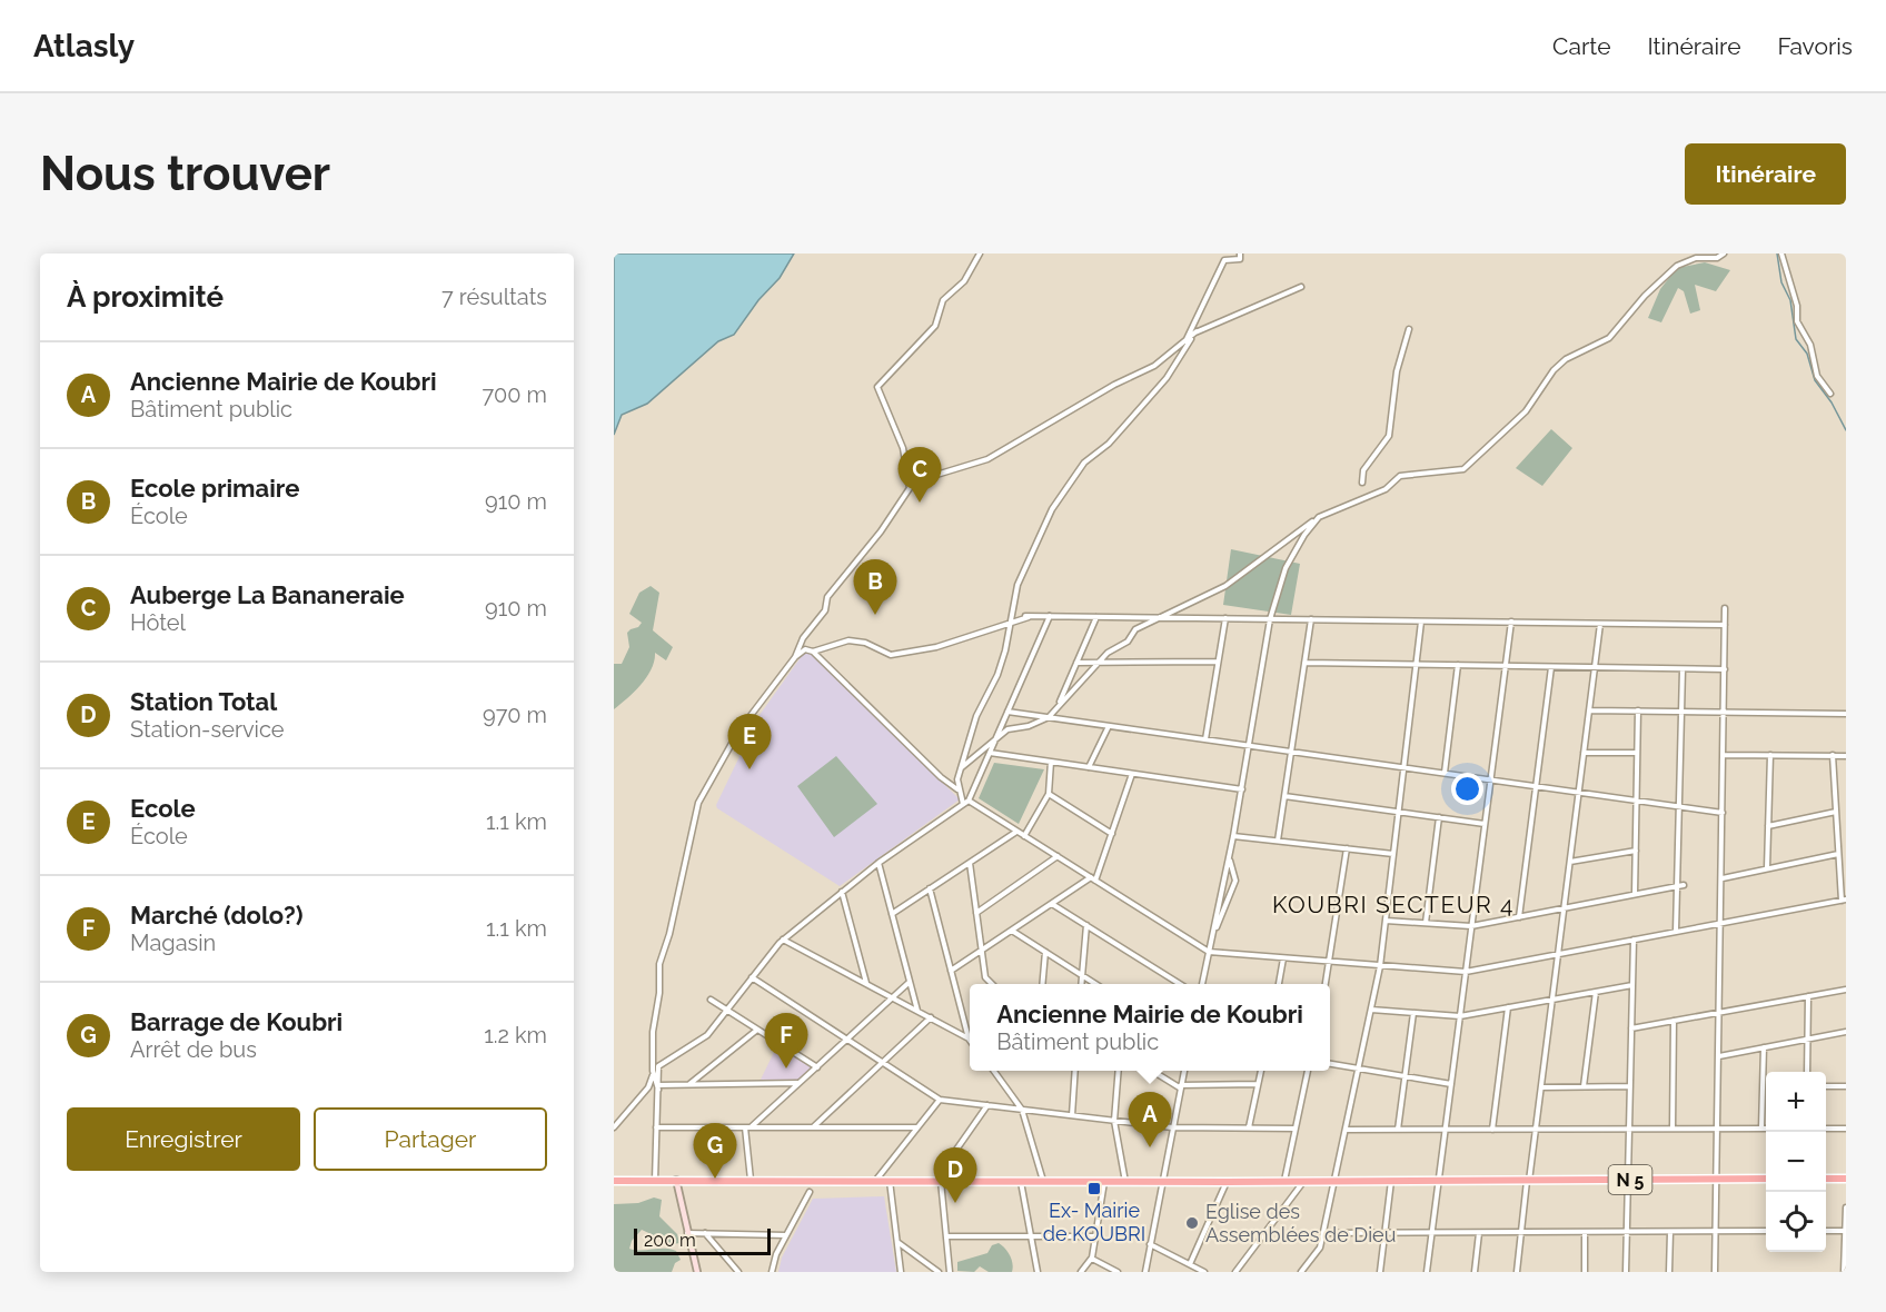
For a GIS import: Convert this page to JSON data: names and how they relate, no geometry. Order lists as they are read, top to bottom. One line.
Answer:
{"streets":{"highway":["N 5"]},"districts":["KOUBRI SECTEUR 4"],"places":{"transit":["Ex- Mairie de KOUBRI"],"other":["Eglise des Assemblées de Dieu"]},"scale_bar":"200 m","page":{"header":"Atlasly","nav":["Carte","Itinéraire","Favoris"],"buttons":["Itinéraire",["Enregistrer","Partager"]],"title":"Nous trouver","heading":["À proximité","7 résultats"],"list":[{"mark":"A","name":"Ancienne Mairie de Koubri","note":"Bâtiment public","value":"700 m"},{"mark":"B","name":"Ecole primaire","note":"École","value":"910 m"},{"mark":"C","name":"Auberge La Bananeraie","note":"Hôtel","value":"910 m"},{"mark":"D","name":"Station Total","note":"Station-service","value":"970 m"},{"mark":"E","name":"Ecole","note":"École","value":"1.1 km"},{"mark":"F","name":"Marché (dolo?)","note":"Magasin","value":"1.1 km"},{"mark":"G","name":"Barrage de Koubri","note":"Arrêt de bus","value":"1.2 km"}],"pins":["C","B","E","F","A","G","D"],"popup":["Ancienne Mairie de Koubri","Bâtiment public"],"map_buttons":["+","−"],"scale":"200 m"}}
